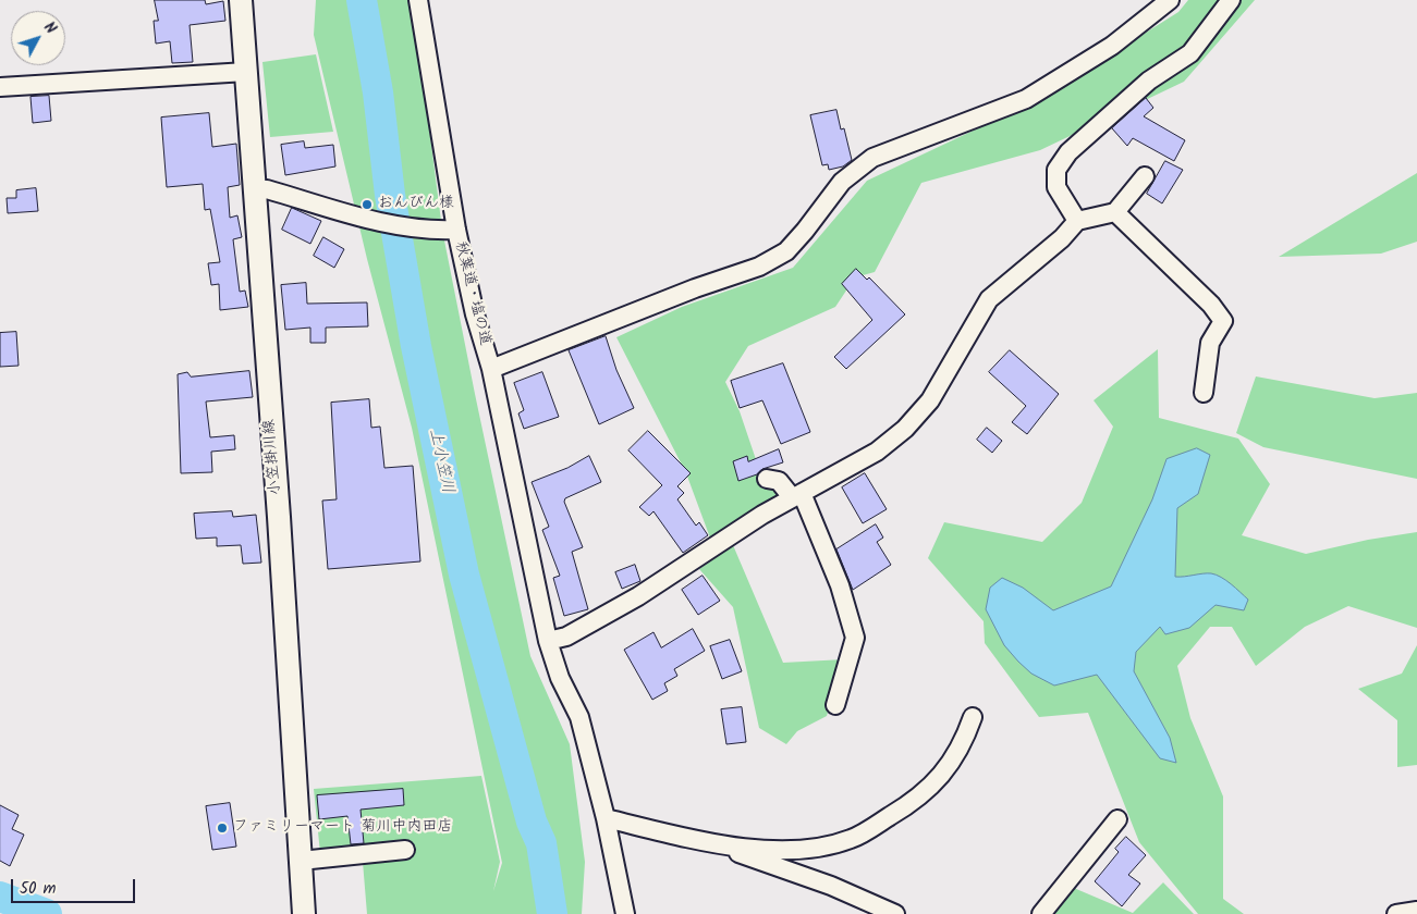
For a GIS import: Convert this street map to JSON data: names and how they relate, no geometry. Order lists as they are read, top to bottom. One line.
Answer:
{"streets":{"main road":["小笠掛川線"],"street":["秋葉道・塩の道"]},"crossings":[["秋葉道・塩の道","小笠掛川線"]],"water":["上小笠川"],"places":["おんびん様","ファミリーマート 菊川中内田店"],"scale_bar":"50 m","north":"top right"}
